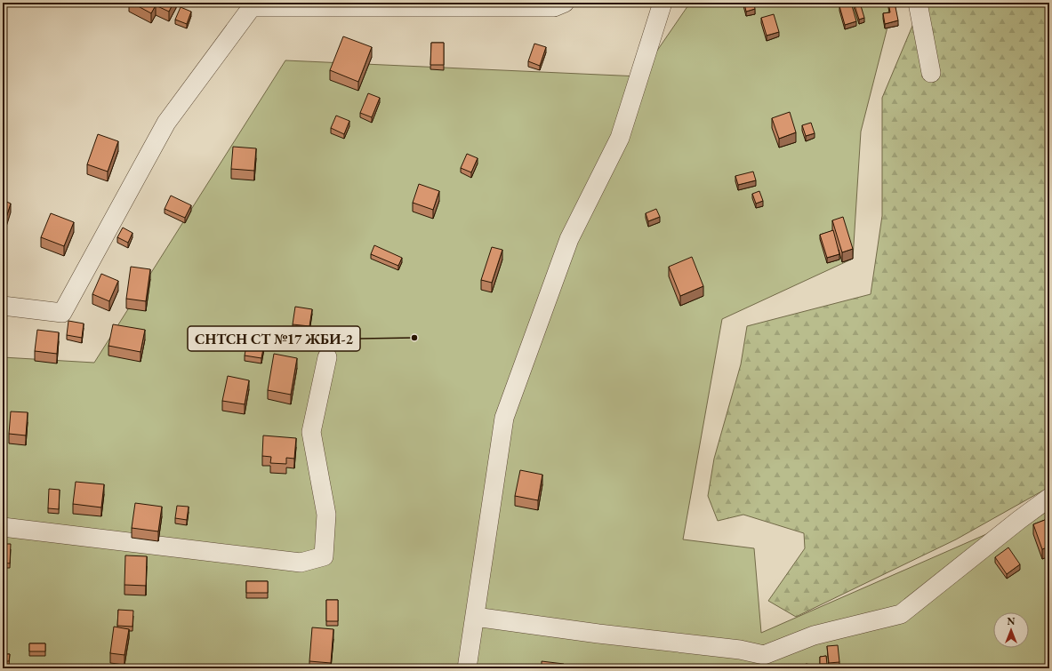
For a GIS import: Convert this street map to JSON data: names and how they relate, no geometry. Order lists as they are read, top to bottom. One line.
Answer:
{"places":["СНТСН СТ №17 ЖБИ-2"],"north":"top"}
